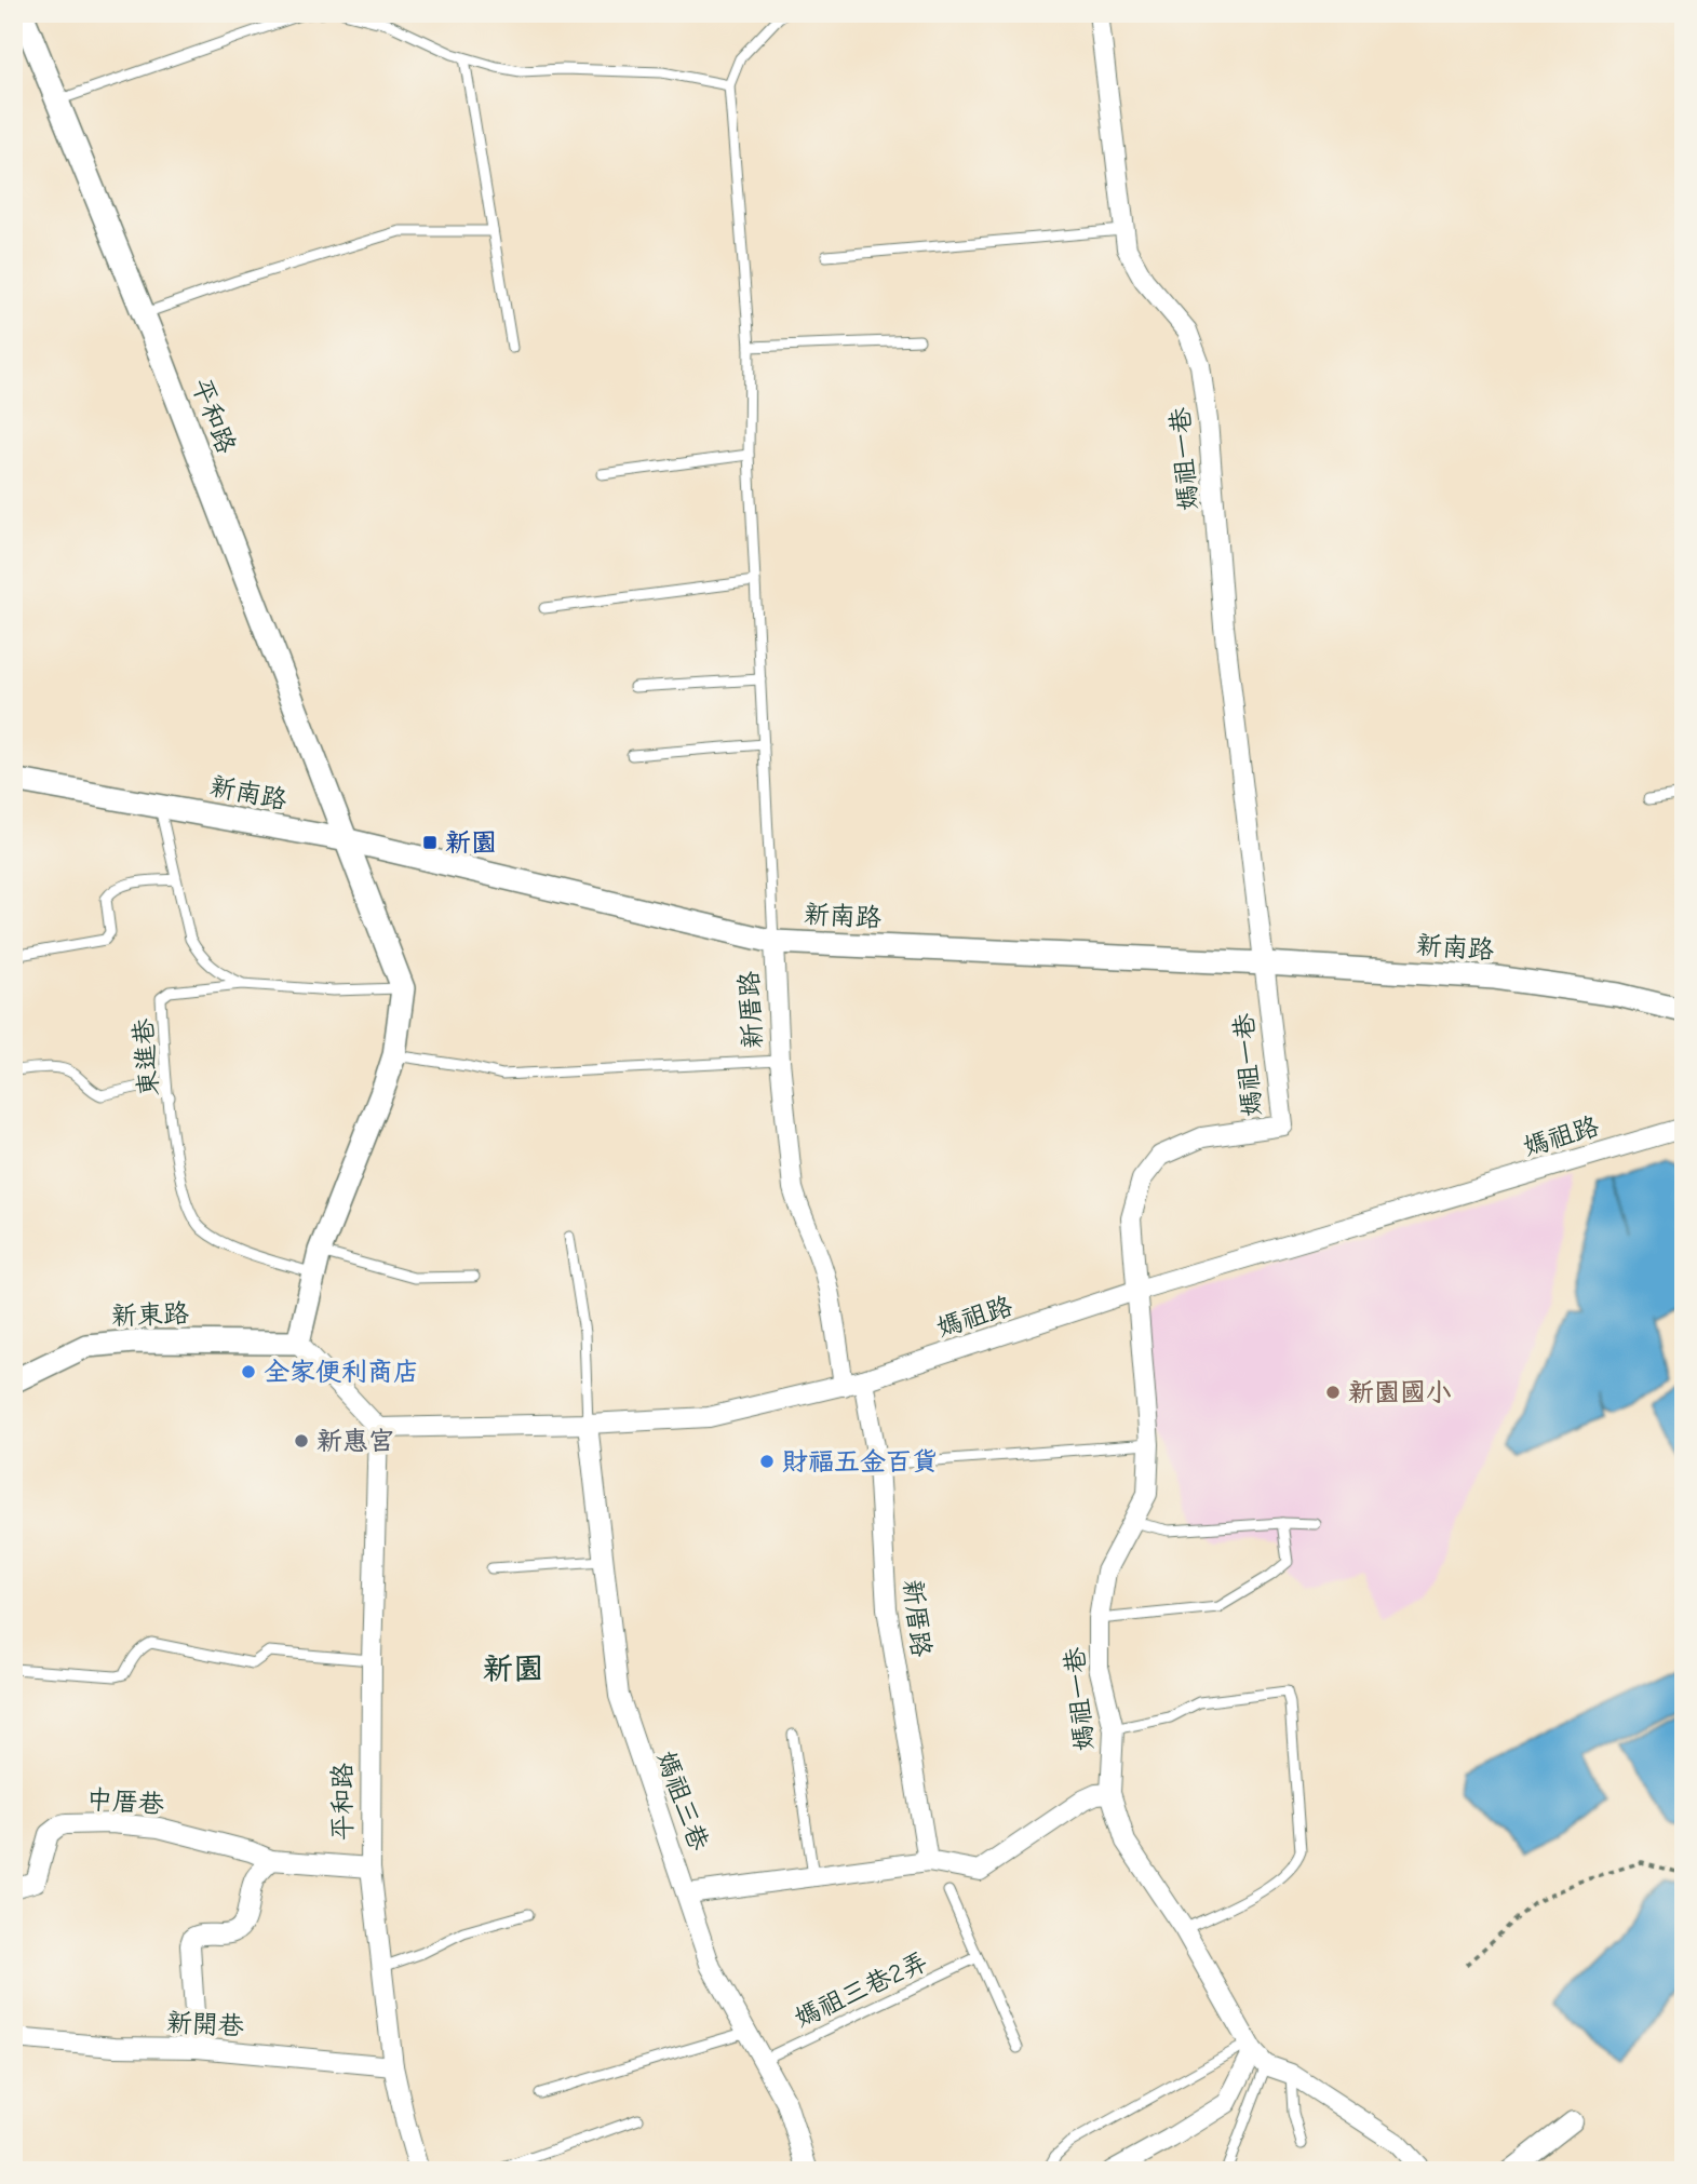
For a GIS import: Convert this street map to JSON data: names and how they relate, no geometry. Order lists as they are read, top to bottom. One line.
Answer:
{"streets":{"street":["平和路","媽祖一巷","新南路","新厝路","媽祖路","新東路","媽祖三巷","中厝巷","新開巷"],"lane":["東進巷","媽祖三巷2弄"]},"crossings":[["平和路","新南路"],["平和路","東進巷"],["平和路","媽祖路"],["平和路","中厝巷"],["平和路","新開巷"],["媽祖一巷","新南路"],["媽祖一巷","媽祖路"],["新南路","新厝路"],["新厝路","媽祖路"],["媽祖路","媽祖三巷"],["媽祖三巷","媽祖三巷2弄"]],"districts":["新園"],"places":{"transit":["新園"],"other":["全家便利商店","新園國小","新惠宮","財福五金百貨"]}}
